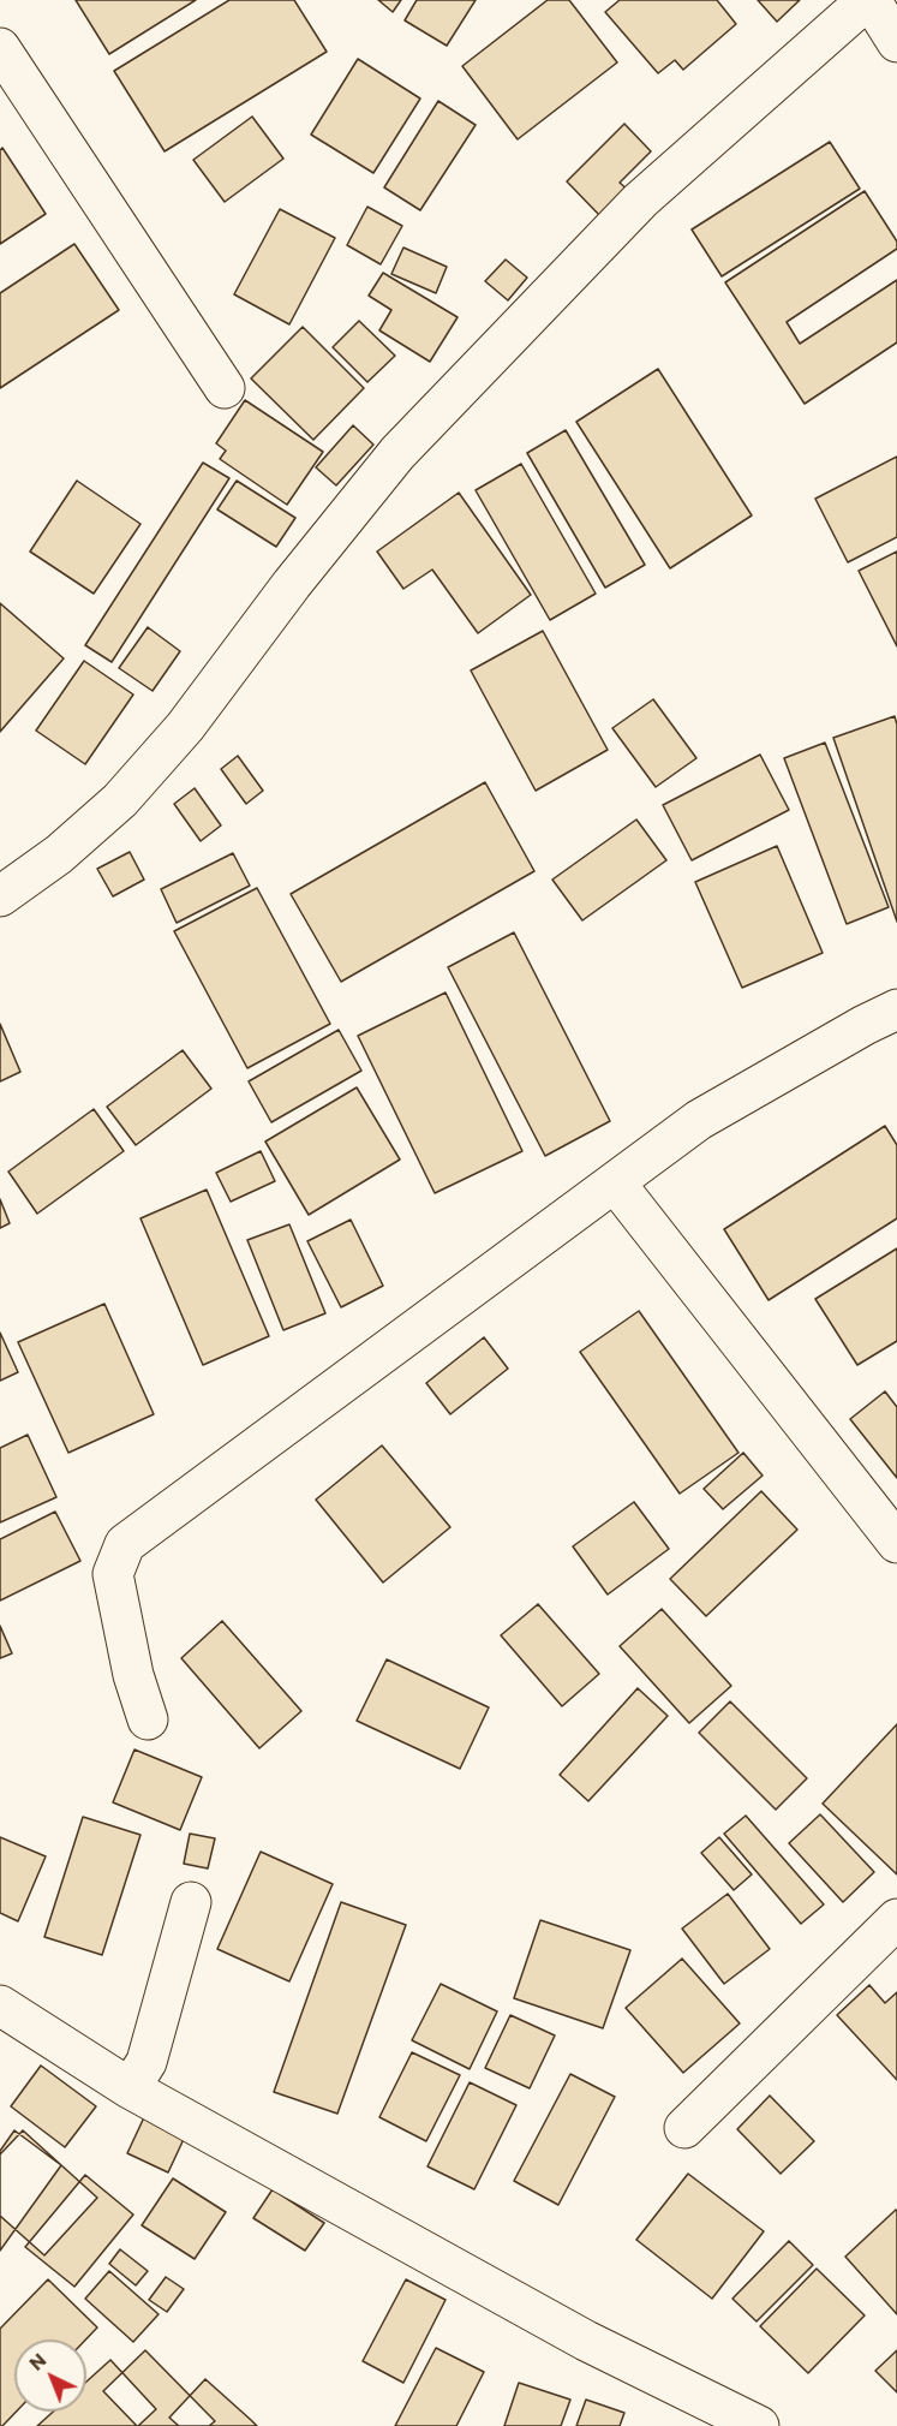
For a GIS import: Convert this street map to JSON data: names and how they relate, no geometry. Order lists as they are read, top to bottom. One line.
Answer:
{"north":"top left"}
